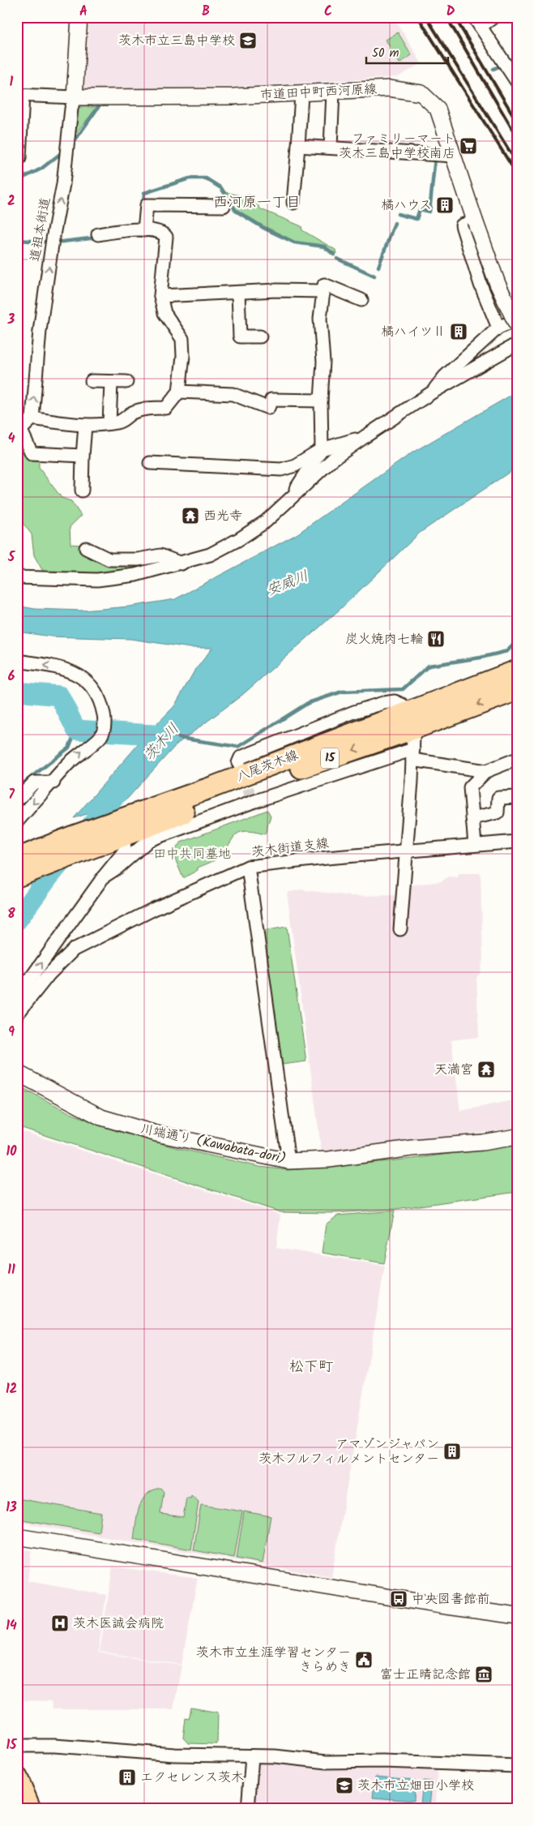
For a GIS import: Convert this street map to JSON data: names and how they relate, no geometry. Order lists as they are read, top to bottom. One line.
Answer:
{"streets":{"main road":["15","八尾茨木線"],"street":["市道田中町西河原線","道祖本街道","茨木街道支線","川端通り (Kawabata-dori)"]},"crossings":[["市道田中町西河原線","道祖本街道"],["15","八尾茨木線"]],"districts":["西河原一丁目","松下町"],"water":["安威川","茨木川"],"parks":["田中共同墓地"],"places":{"school or university":["茨木市立三島中学校","茨木市立畑田小学校"],"supermarket":["ファミリーマート 茨木三島中学校南店"],"building":["橘ハウス","橘ハイツⅡ","アマゾンジャパン 茨木フルフィルメントセンター","エクセレンス茨木"],"temple":["西光寺","天満宮"],"restaurant":["炭火焼肉七輪"],"bus stop":["中央図書館前"],"hospital":["茨木医誠会病院"],"public building":["茨木市立生涯学習センター きらめき"],"museum":["富士正晴記念館"]},"scale_bar":"50 m","grid":{"columns":["A","B","C","D"],"rows":["1","2","3","4","5","6","7","8","9","10","11","12","13","14","15"]}}
